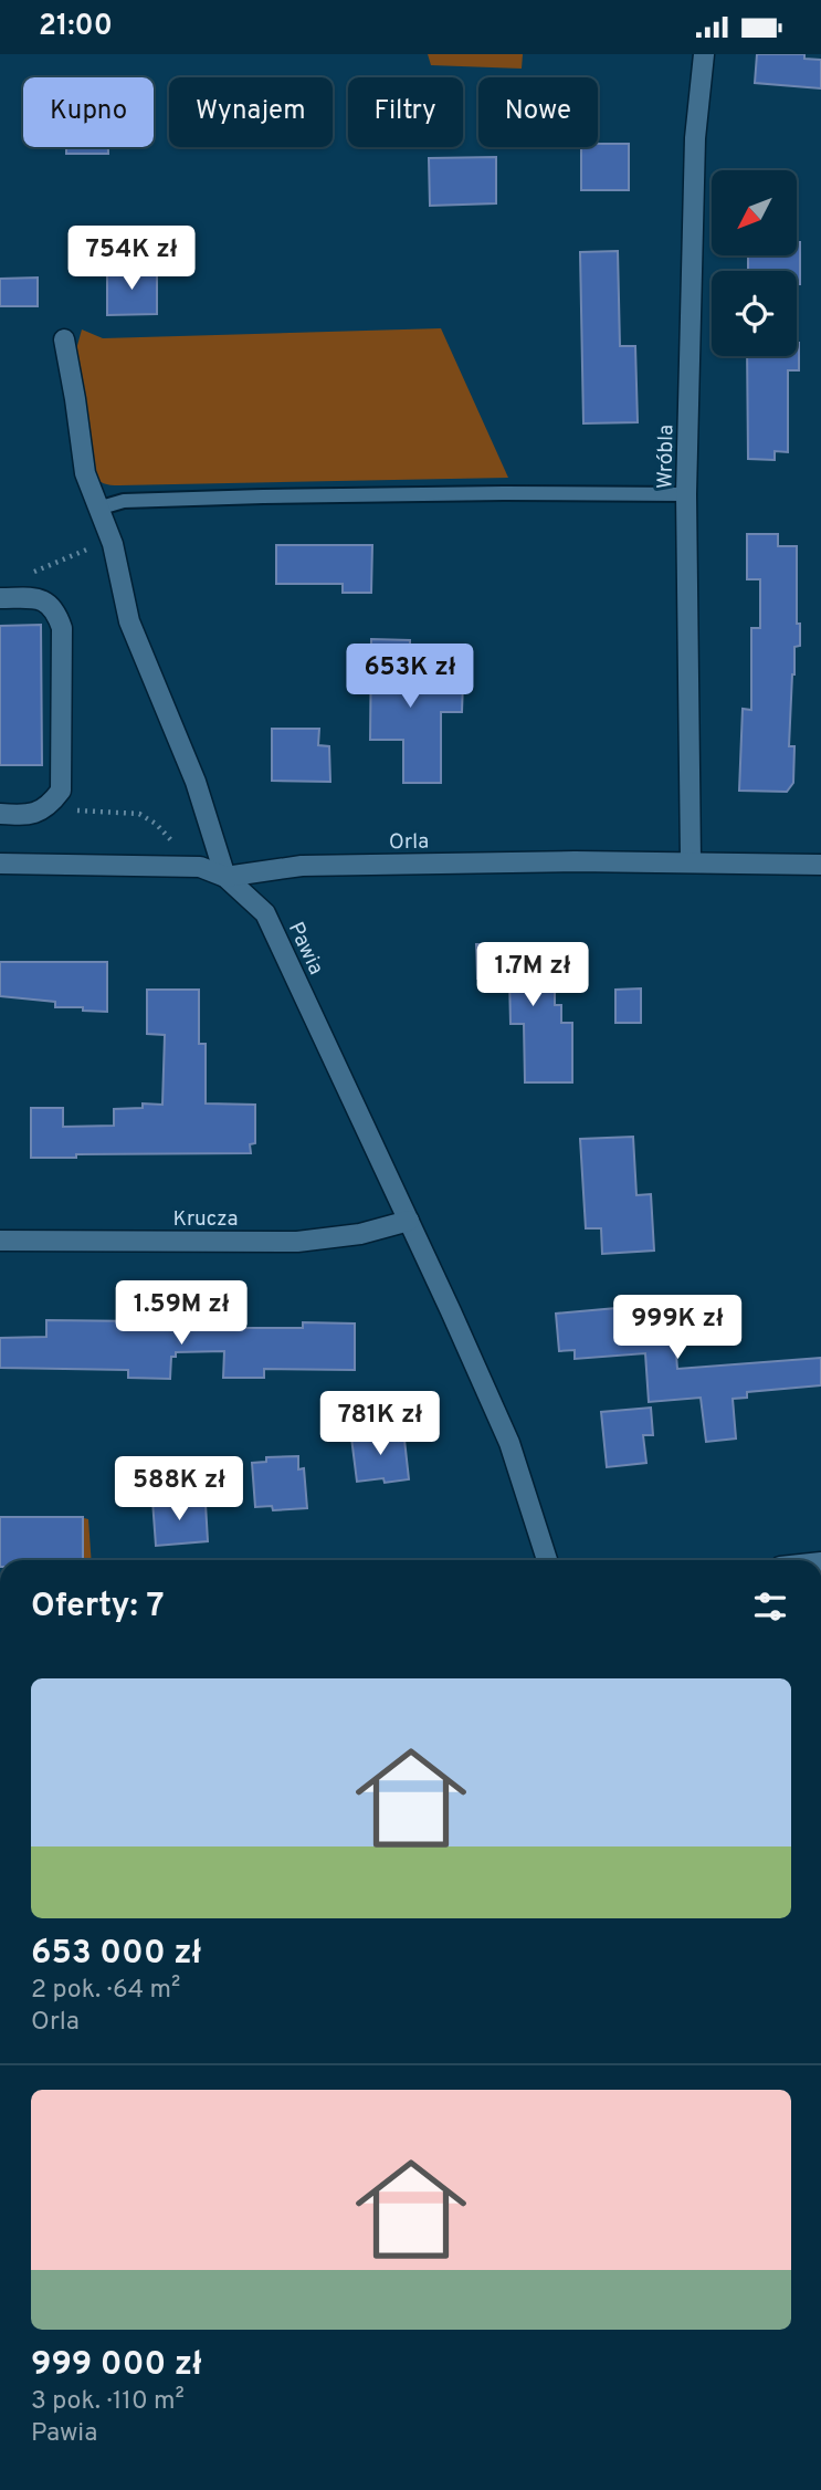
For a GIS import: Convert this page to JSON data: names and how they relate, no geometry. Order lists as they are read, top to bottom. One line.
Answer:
{"streets":{"street":["Wróbla","Orla","Pawia","Krucza"]},"crossings":[["Wróbla","Orla"],["Orla","Pawia"],["Pawia","Krucza"]],"north":"bottom left","page":{"status":"21:00","chip":["Kupno","Wynajem","Filtry","Nowe"],"price":["754K zł","653K zł","1.7M zł","1.59M zł","999K zł","781K zł","588K zł"],"heading":"Oferty: 7","list":[{"name":"653 000 zł","note":"2 pok. · 64 m² · Orla"},{"name":"999 000 zł","note":"3 pok. · 110 m² · Pawia"}]}}
